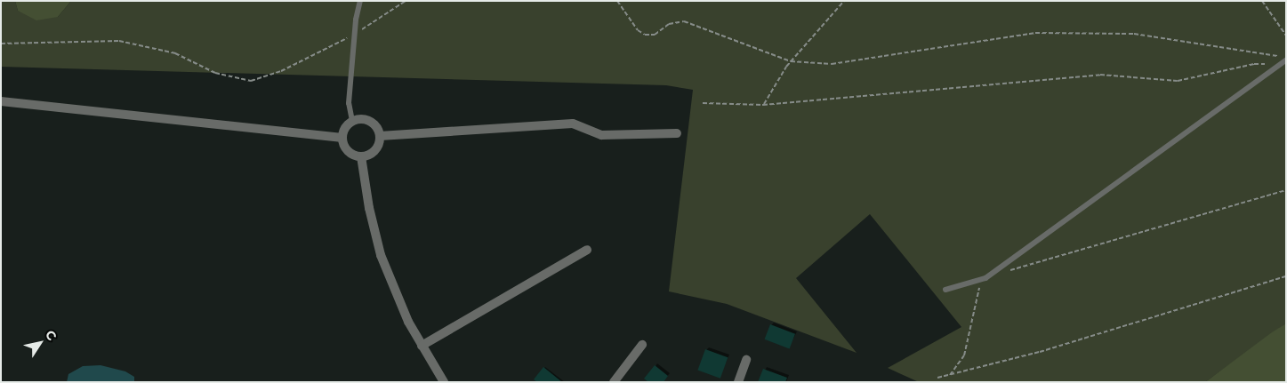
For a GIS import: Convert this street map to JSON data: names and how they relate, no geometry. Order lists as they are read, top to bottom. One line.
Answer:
{"north":"top right"}
